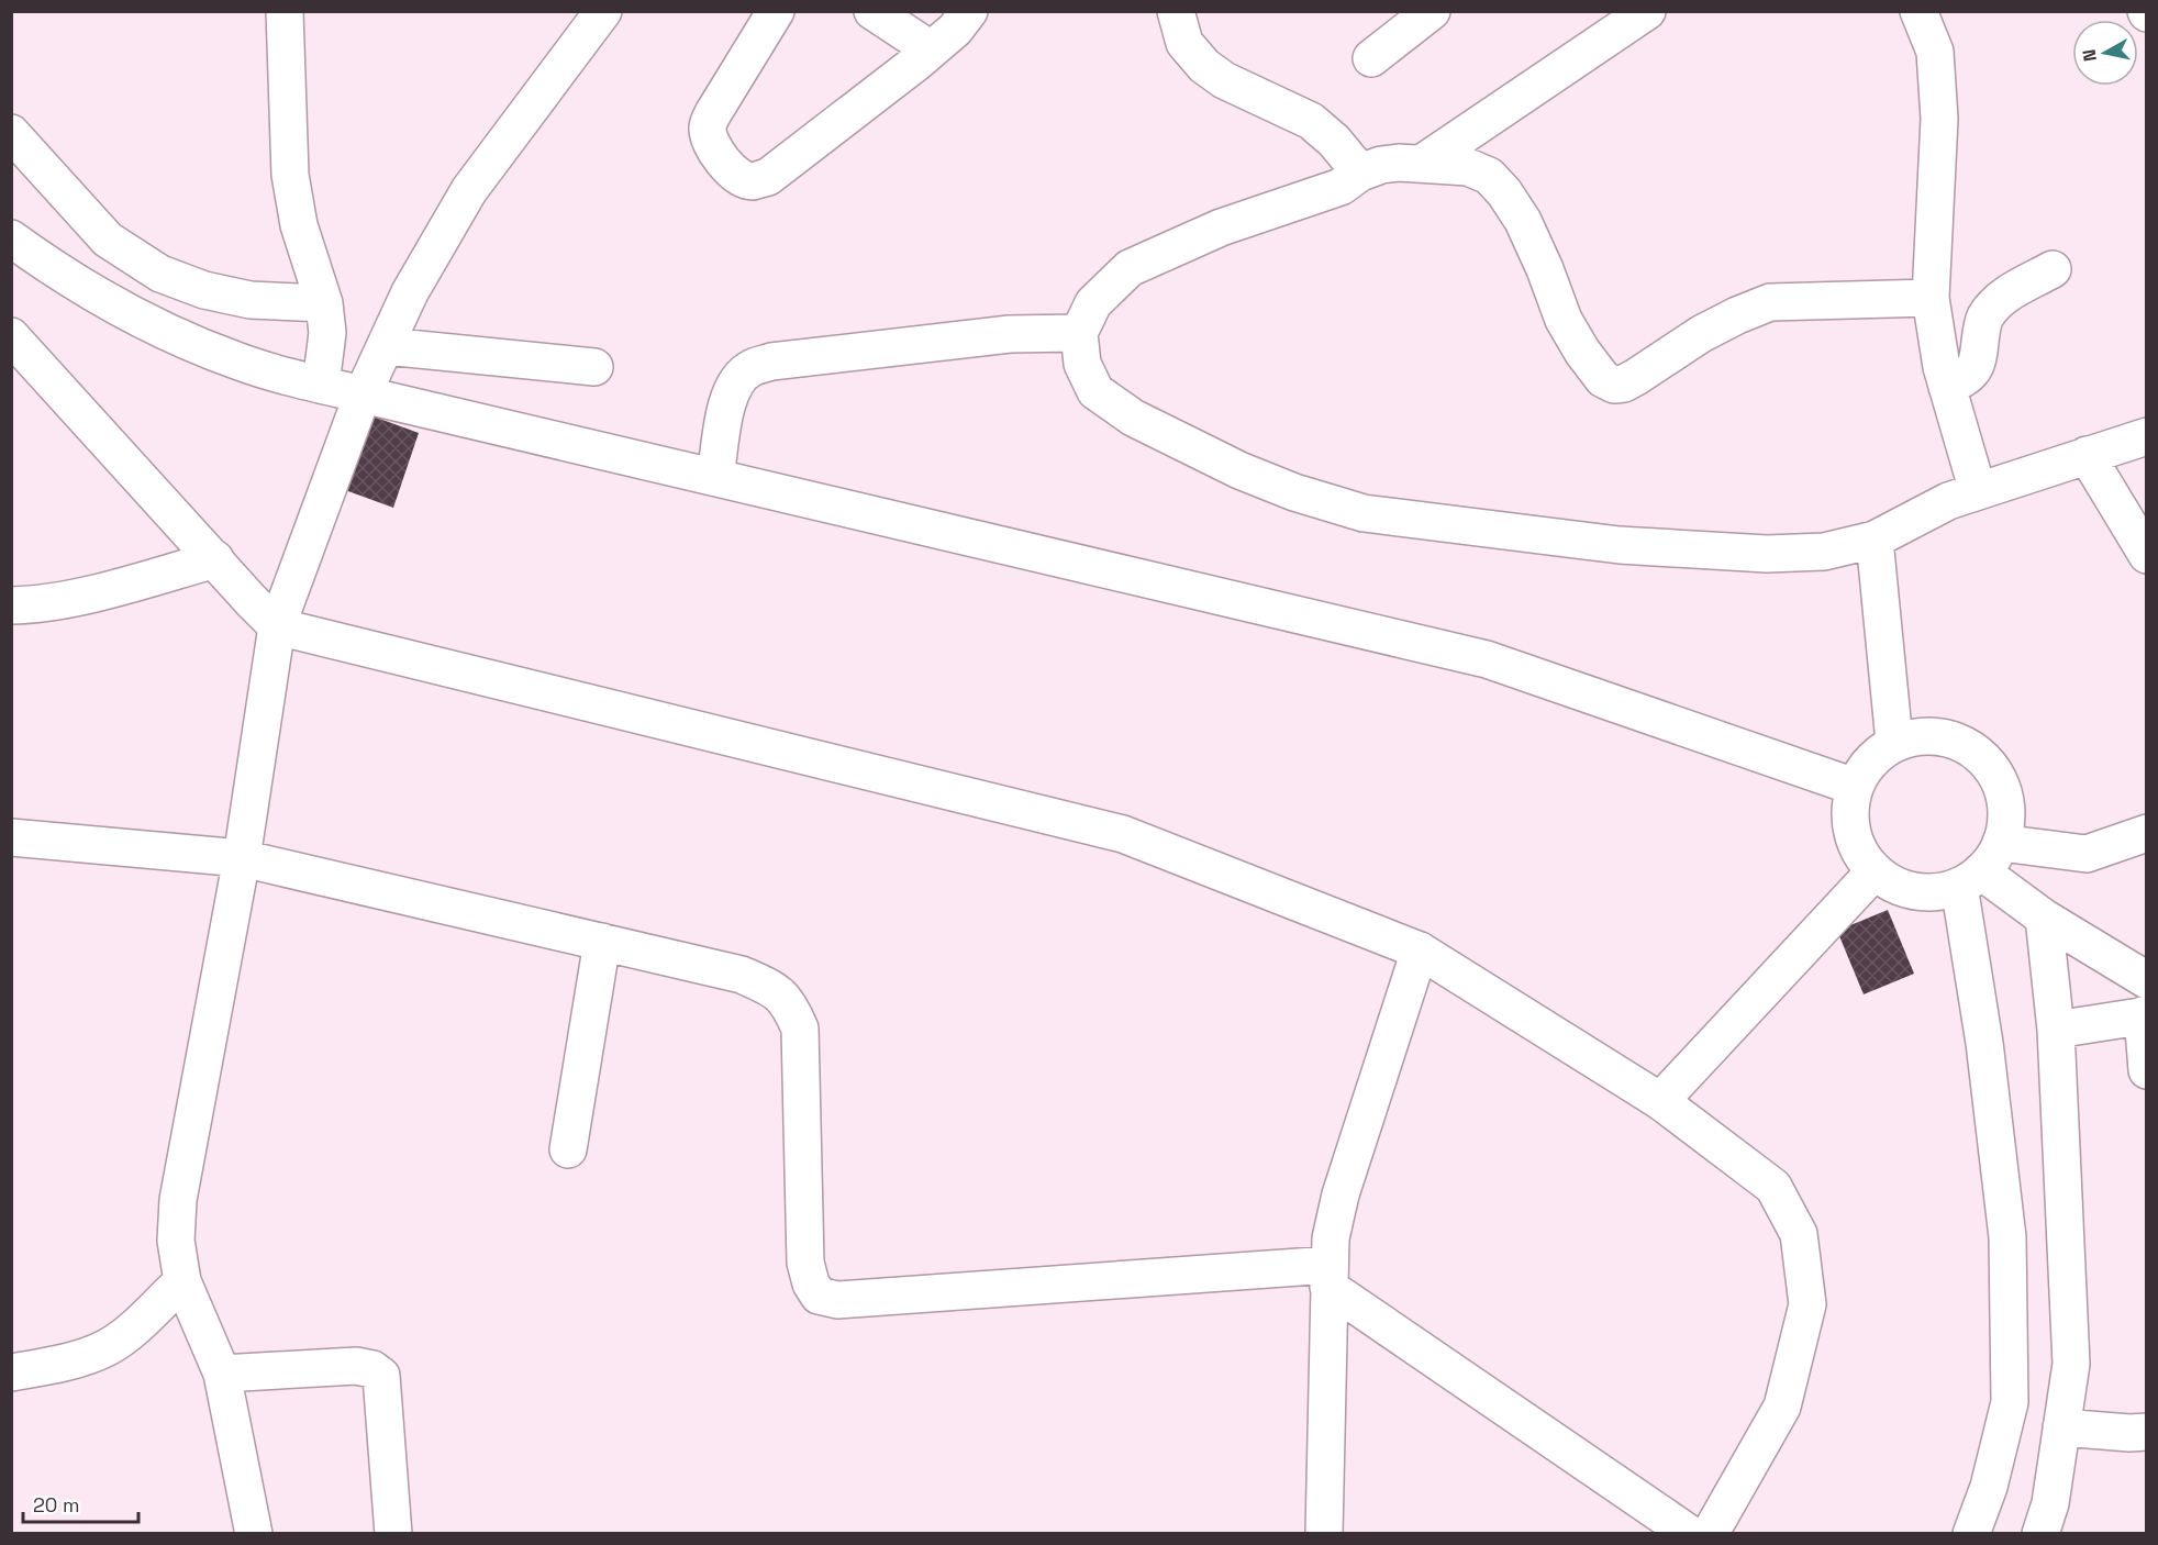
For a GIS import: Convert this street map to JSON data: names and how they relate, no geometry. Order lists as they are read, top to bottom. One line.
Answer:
{"scale_bar":"20 m","north":"left"}
